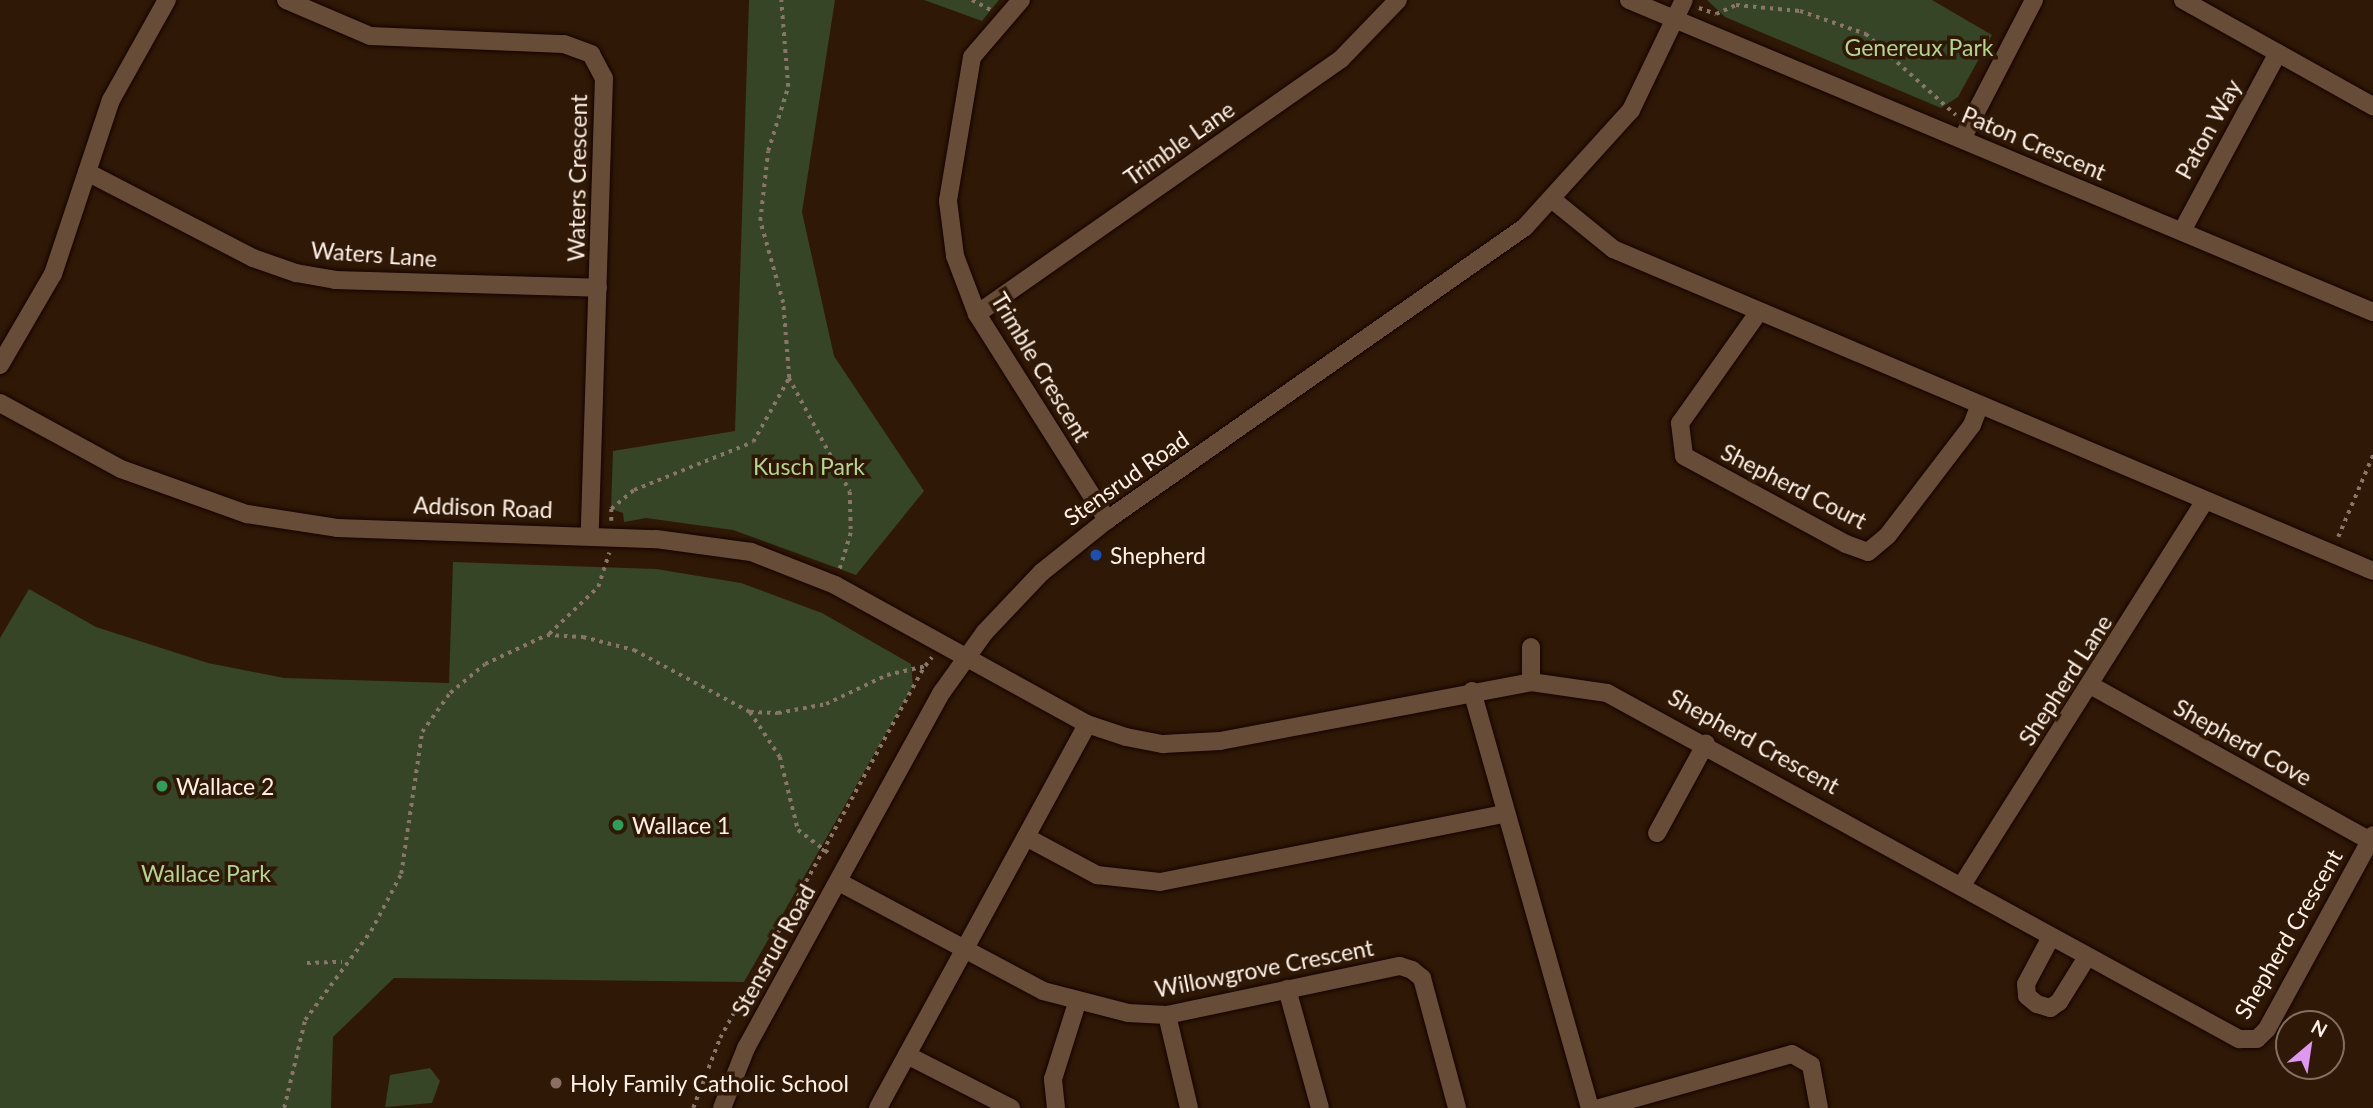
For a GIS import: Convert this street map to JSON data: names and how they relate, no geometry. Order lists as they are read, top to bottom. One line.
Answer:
{"streets":{"street":["Paton Way","Trimble Lane","Paton Crescent","Waters Crescent","Waters Lane","Trimble Crescent","Stensrud Road","Shepherd Court","Addison Road","Shepherd Lane","Shepherd Crescent","Shepherd Cove","Willowgrove Crescent"]},"crossings":[["Paton Way","Paton Crescent"],["Trimble Lane","Trimble Crescent"],["Paton Crescent","Stensrud Road"],["Waters Crescent","Waters Lane"],["Waters Crescent","Addison Road"],["Trimble Crescent","Stensrud Road"],["Stensrud Road","Addison Road"],["Stensrud Road","Shepherd Crescent"],["Stensrud Road","Willowgrove Crescent"],["Addison Road","Shepherd Crescent"],["Shepherd Lane","Shepherd Crescent"],["Shepherd Lane","Shepherd Cove"],["Shepherd Crescent","Shepherd Cove"]],"parks":["Genereux Park","Kusch Park","Wallace Park"],"places":["Shepherd","Wallace 2","Wallace 1","Holy Family Catholic School"],"north":"top right"}
